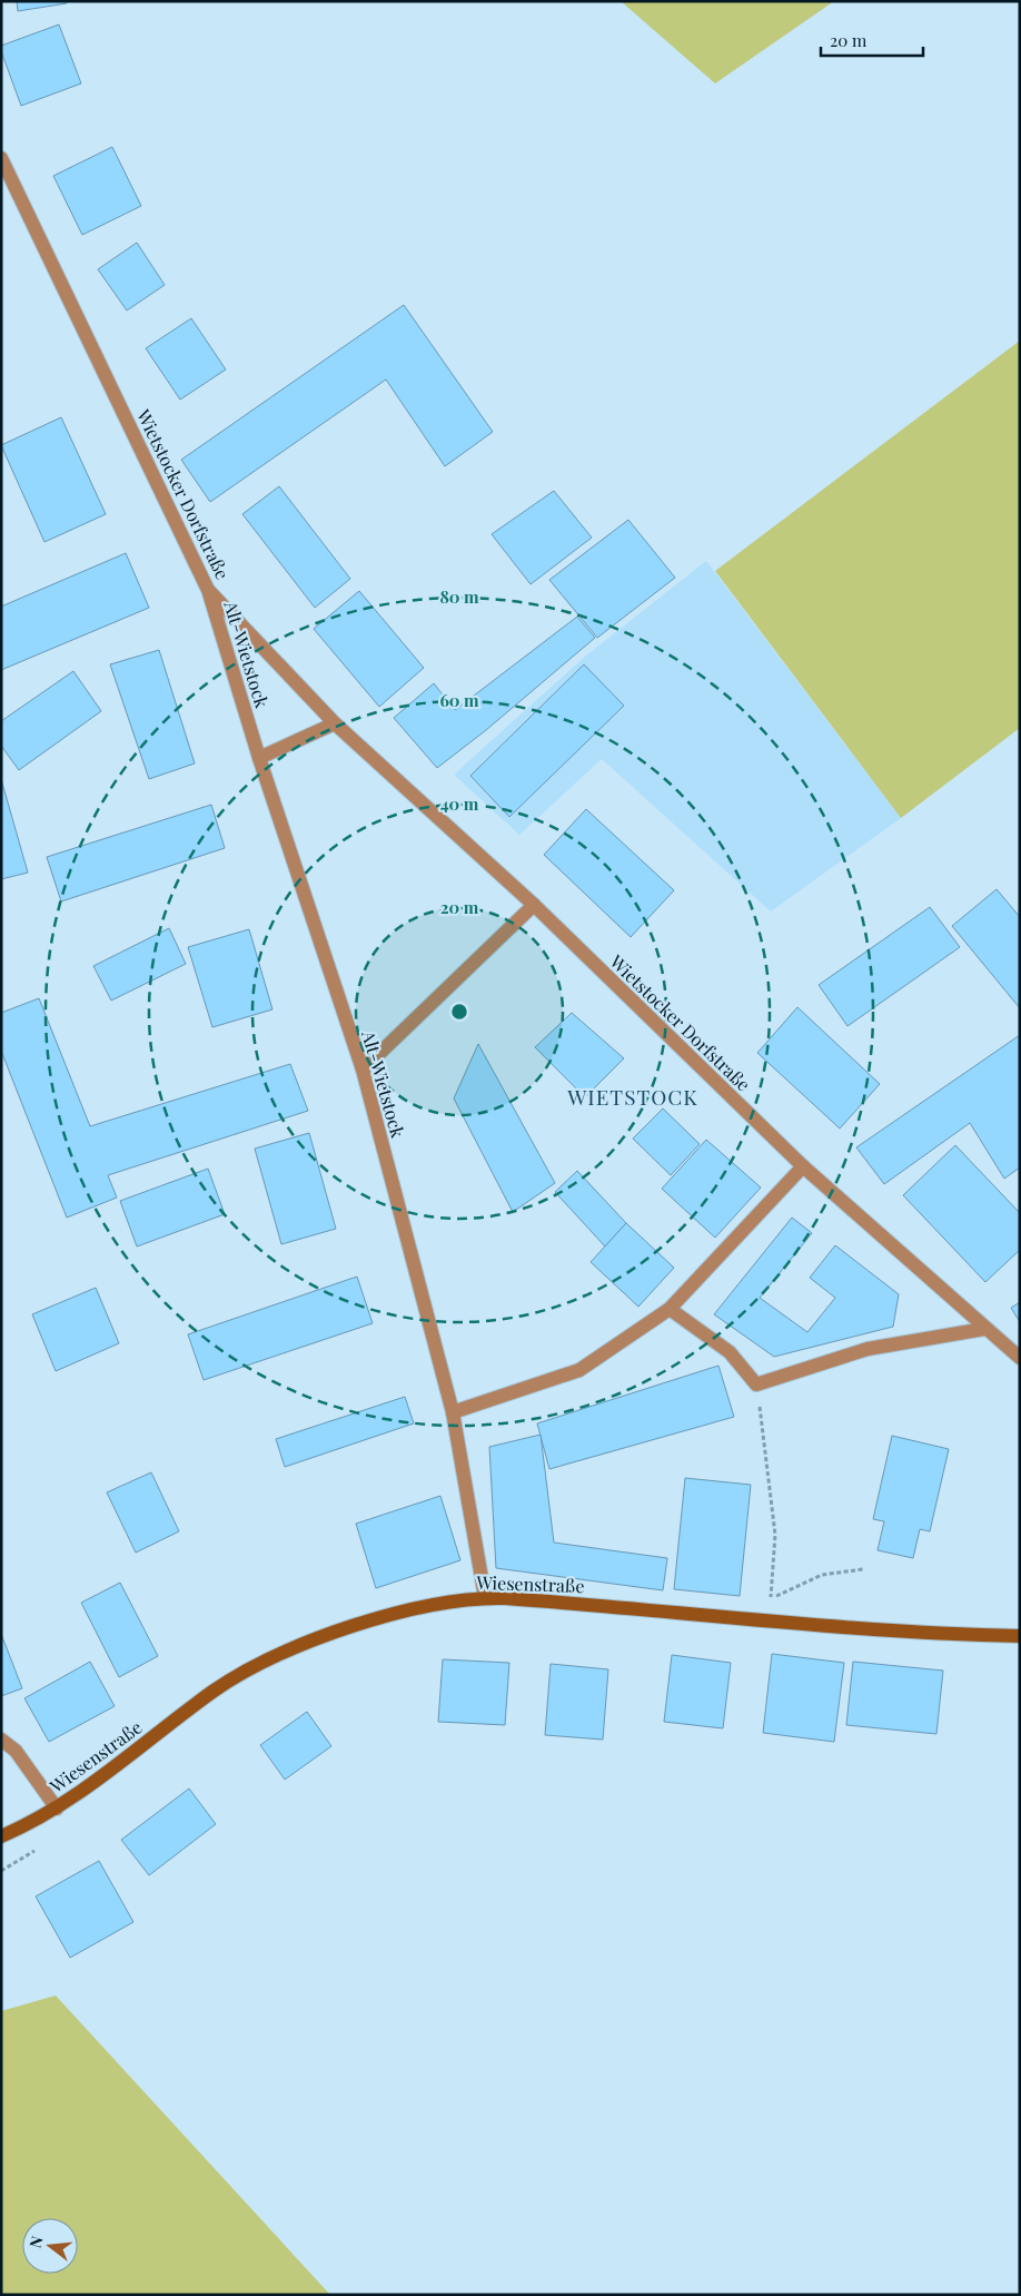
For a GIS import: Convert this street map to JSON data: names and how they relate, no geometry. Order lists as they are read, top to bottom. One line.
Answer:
{"streets":{"main road":["Wiesenstraße"],"street":["Wietstocker Dorfstraße","Alt-Wietstock"]},"crossings":[["Wietstocker Dorfstraße","Alt-Wietstock"],["Alt-Wietstock","Wiesenstraße"]],"districts":["WIETSTOCK"],"scale_bar":"20 m","north":"left","rings":["80 m","60 m","40 m","20 m"]}
